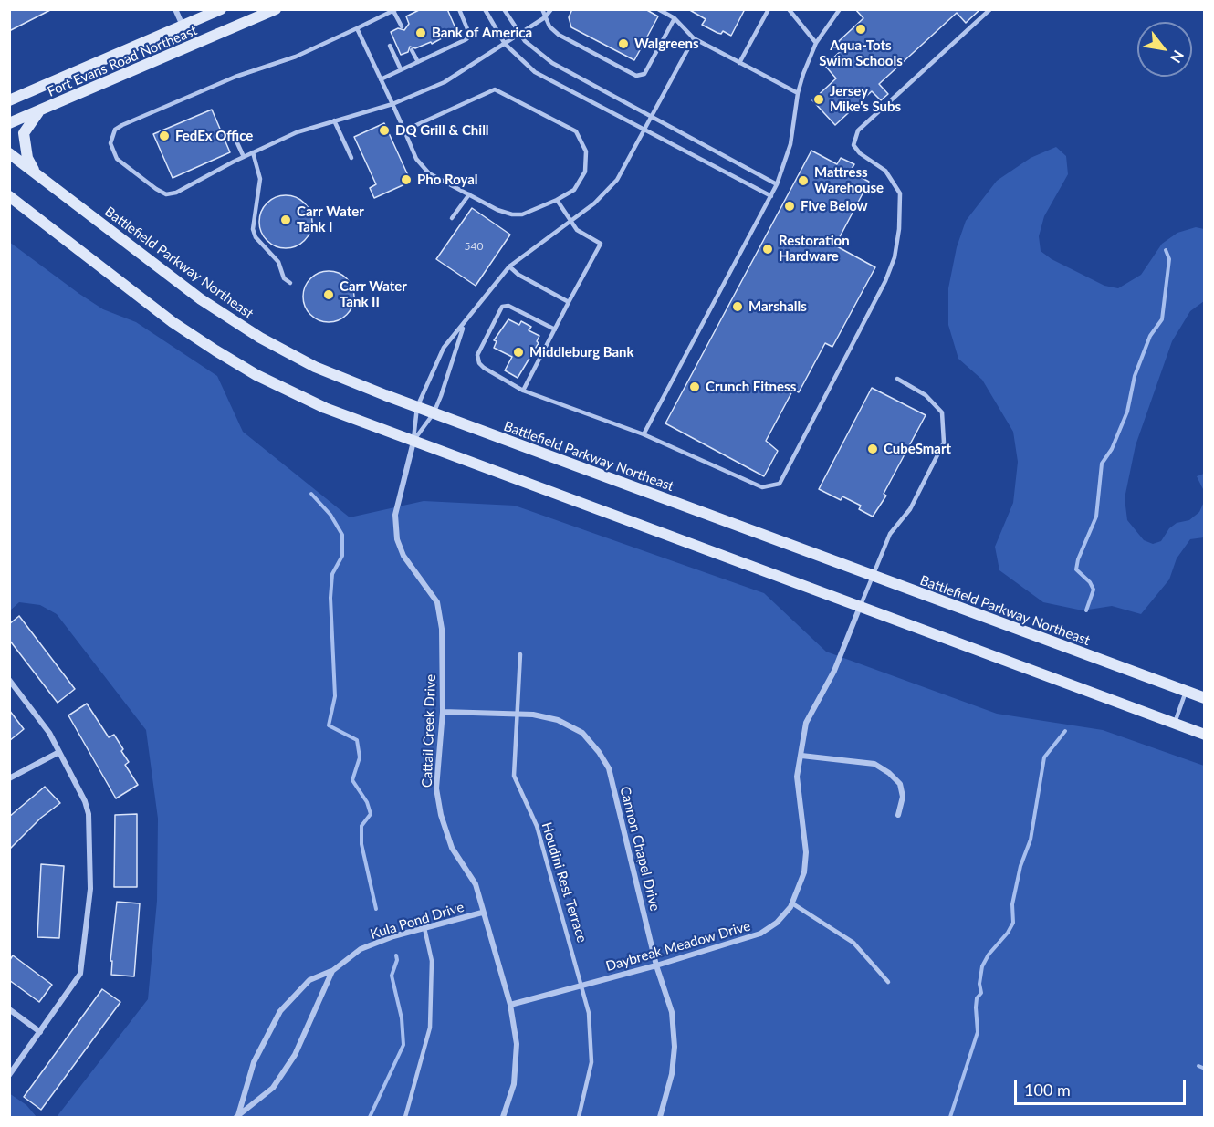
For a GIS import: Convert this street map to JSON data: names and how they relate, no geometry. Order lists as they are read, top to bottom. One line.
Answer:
{"streets":{"main road":["Fort Evans Road Northeast","Battlefield Parkway Northeast"],"street":["Cattail Creek Drive","Cannon Chapel Drive","Kula Pond Drive","Daybreak Meadow Drive"],"lane":["Houdini Rest Terrace"]},"crossings":[["Cattail Creek Drive","Cannon Chapel Drive"],["Cattail Creek Drive","Kula Pond Drive"],["Cattail Creek Drive","Daybreak Meadow Drive"],["Cannon Chapel Drive","Houdini Rest Terrace"],["Cannon Chapel Drive","Daybreak Meadow Drive"],["Houdini Rest Terrace","Daybreak Meadow Drive"]],"places":["Aqua-Tots Swim Schools","Bank of America","Walgreens","Jersey Mike's Subs","DQ Grill & Chill","FedEx Office","Pho Royal","Mattress Warehouse","Five Below","Carr Water Tank I","Restoration Hardware","Carr Water Tank II","Marshalls","Middleburg Bank","Crunch Fitness","CubeSmart"],"house_numbers":["540"],"scale_bar":"100 m","north":"bottom right"}
